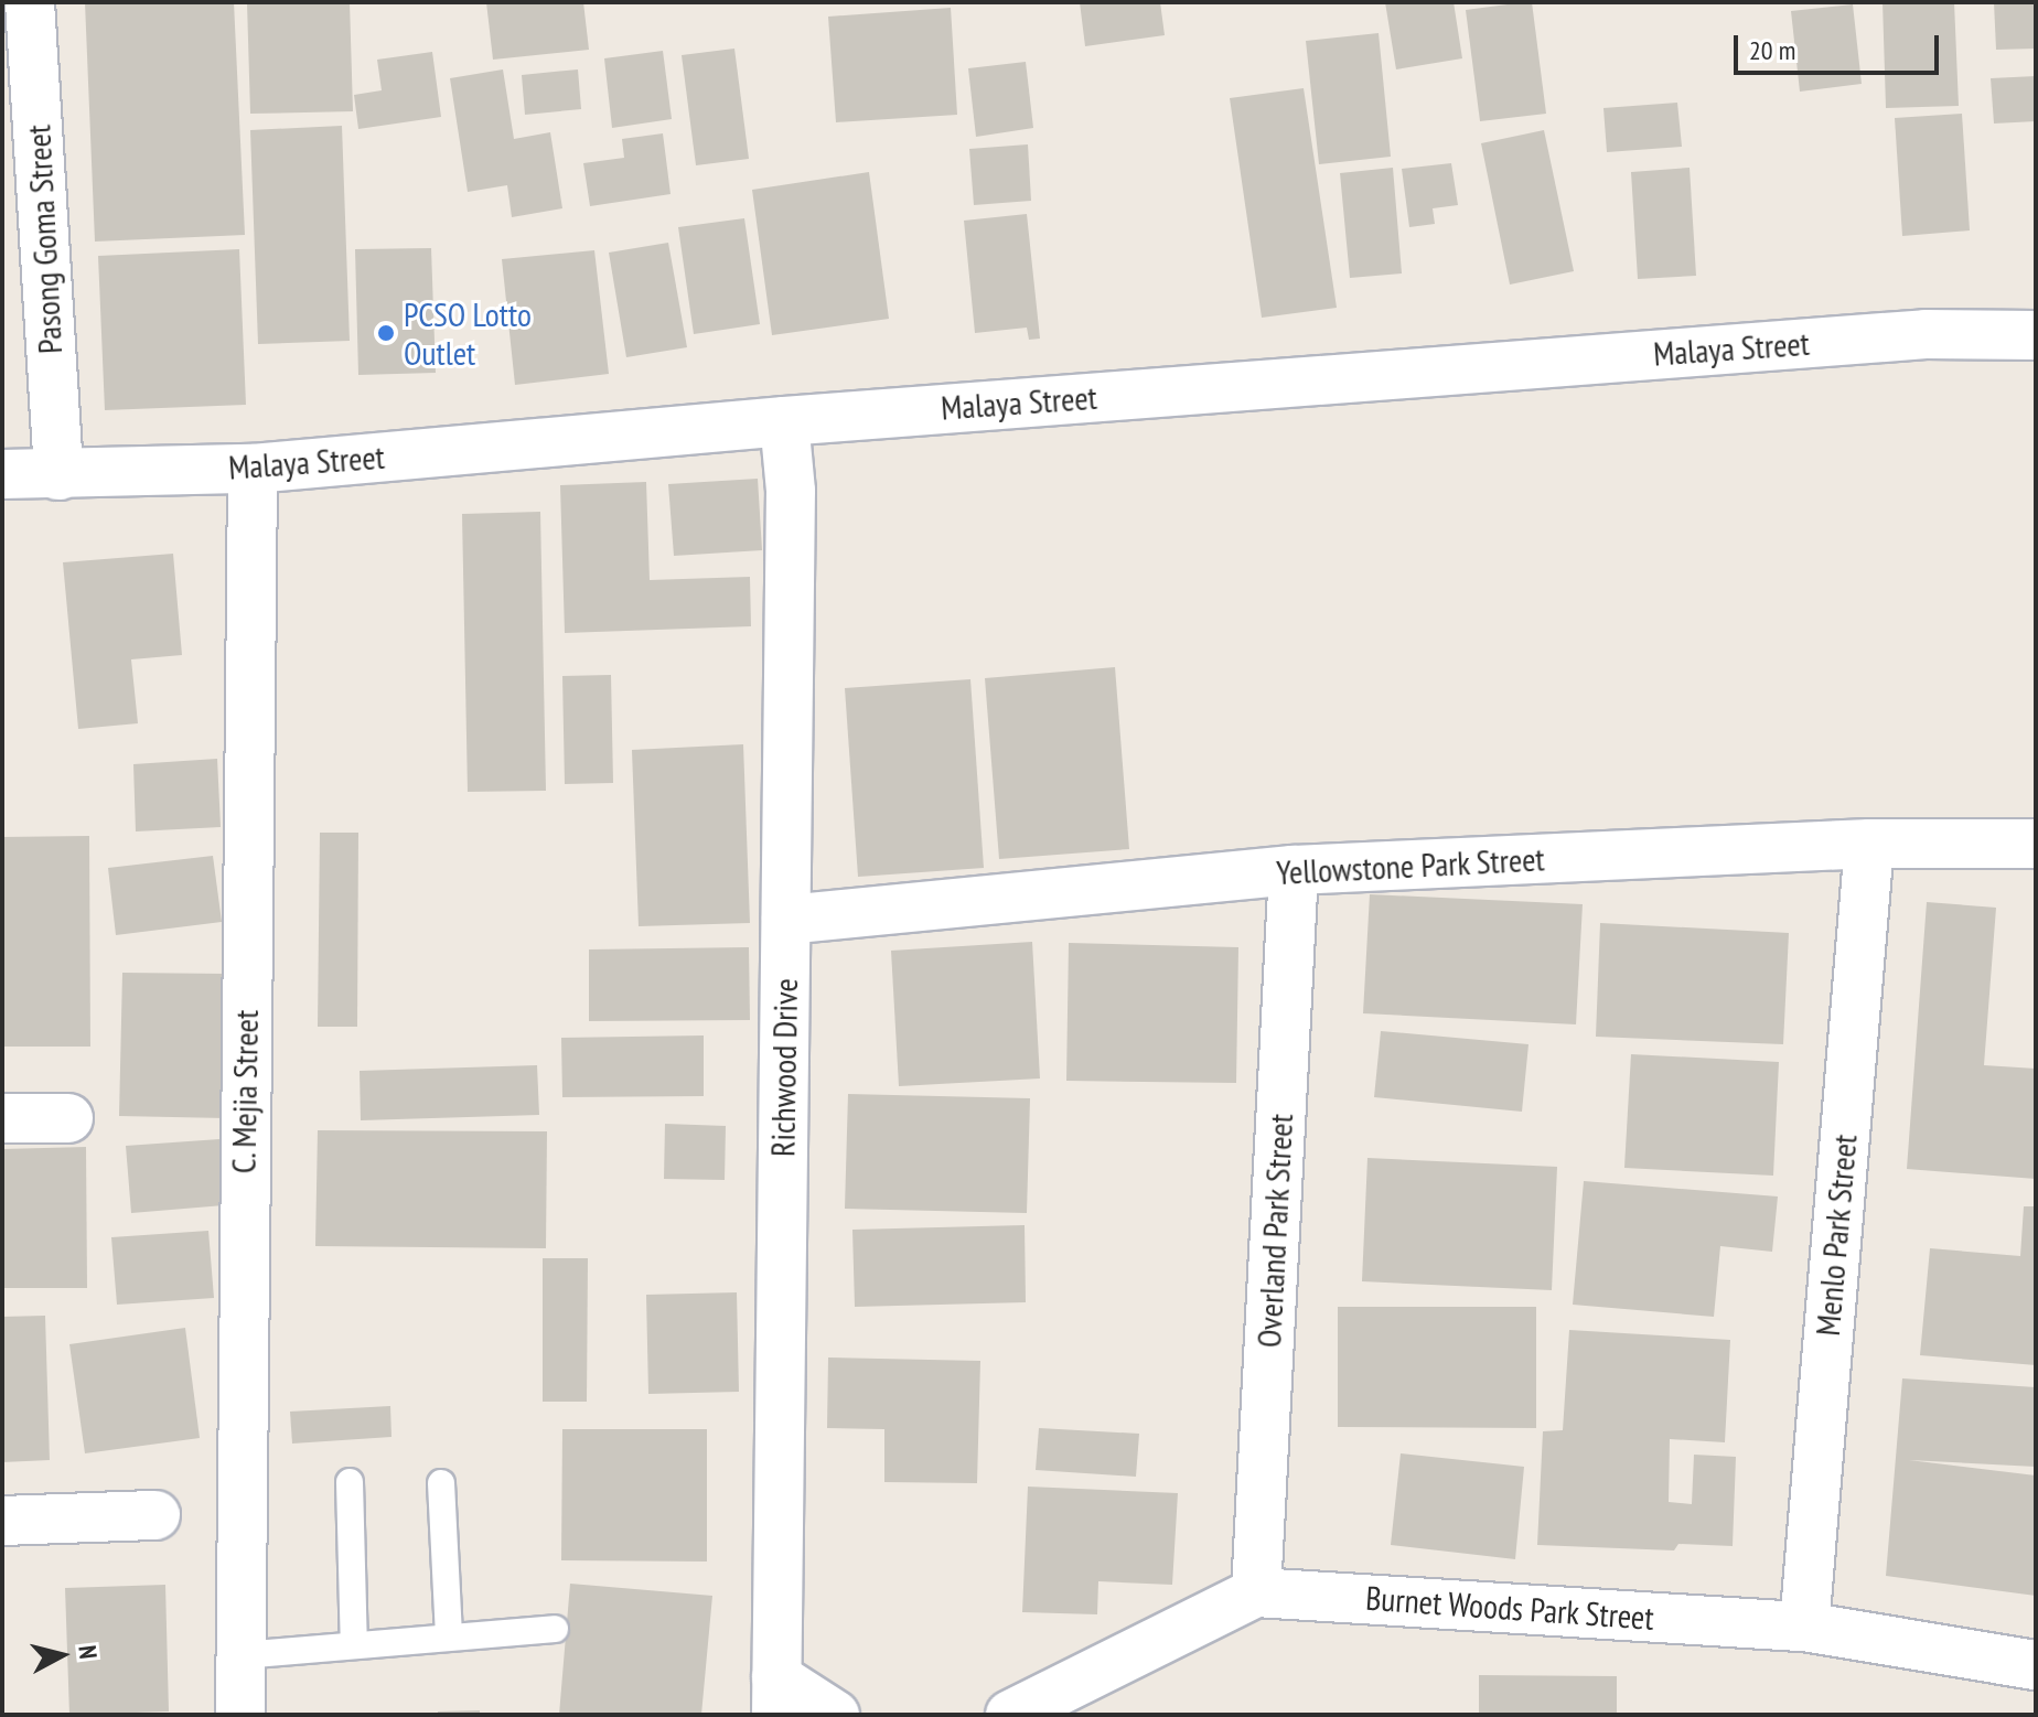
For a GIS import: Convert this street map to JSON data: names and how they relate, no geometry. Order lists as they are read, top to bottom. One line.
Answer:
{"streets":{"street":["Pasong Goma Street","Malaya Street","Yellowstone Park Street","Richwood Drive","C. Mejia Street","Overland Park Street","Menlo Park Street","Burnet Woods Park Street"]},"crossings":[["Pasong Goma Street","Malaya Street"],["Malaya Street","Richwood Drive"],["Malaya Street","C. Mejia Street"],["Yellowstone Park Street","Richwood Drive"],["Yellowstone Park Street","Overland Park Street"],["Yellowstone Park Street","Menlo Park Street"],["Overland Park Street","Burnet Woods Park Street"],["Menlo Park Street","Burnet Woods Park Street"]],"places":["PCSO Lotto Outlet"],"scale_bar":"20 m","north":"right"}
